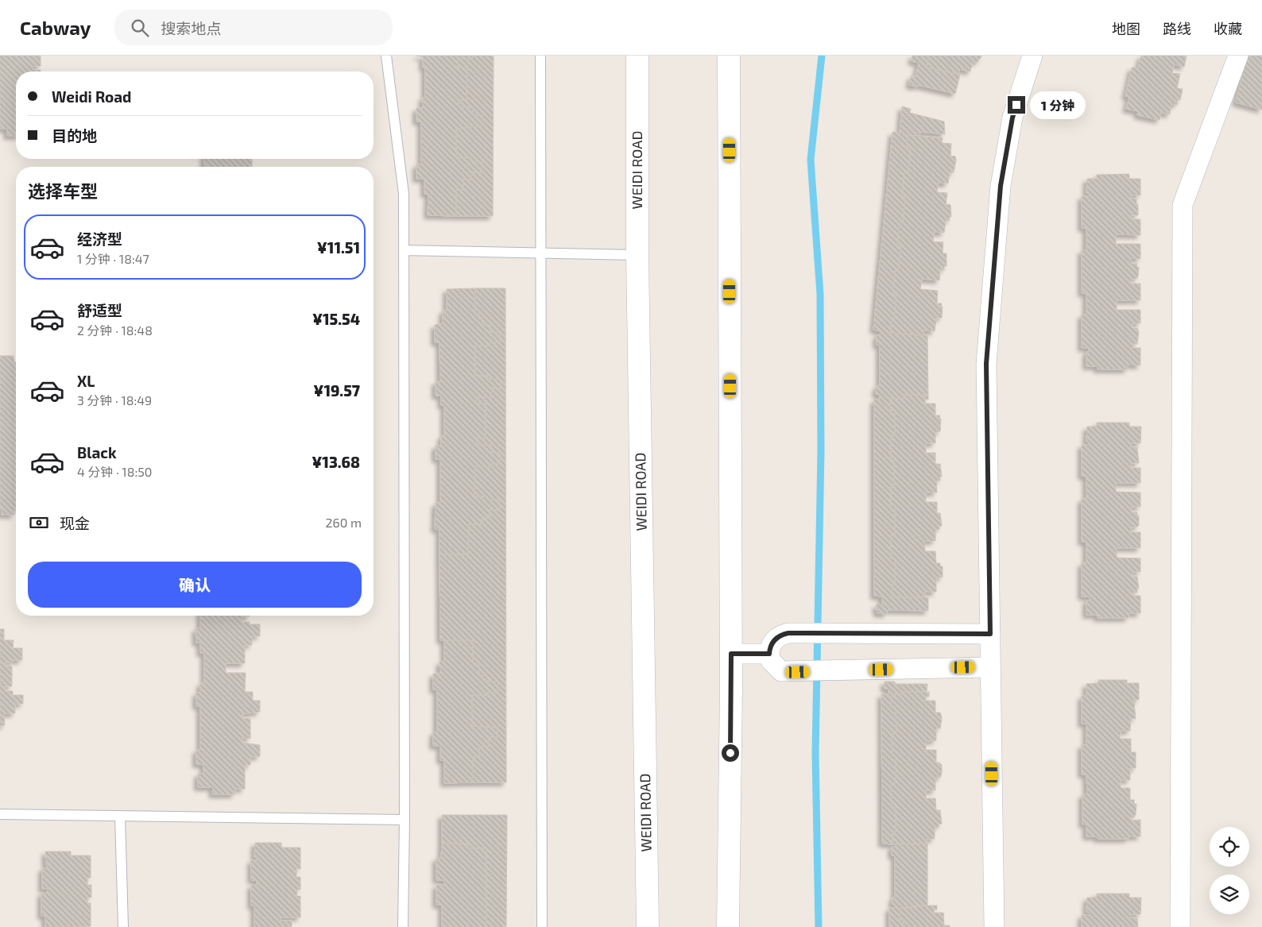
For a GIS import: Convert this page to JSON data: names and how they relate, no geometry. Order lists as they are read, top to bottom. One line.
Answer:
{"streets":{"main road":["WEIDI ROAD"]},"page":{"header":"Cabway","search":"搜索地点","nav":["地图","路线","收藏"],"banner":["Weidi Road","目的地"],"bubble":"1 分钟","heading":"选择车型","list":[{"name":"经济型","note":"1 分钟 · 18:47","value":"¥11.51"},{"name":"舒适型","note":"2 分钟 · 18:48","value":"¥15.54"},{"name":"XL","note":"3 分钟 · 18:49","value":"¥19.57"},{"name":"Black","note":"4 分钟 · 18:50","value":"¥13.68"}],"pay":["现金","260 m"],"buttons":"确认"}}
